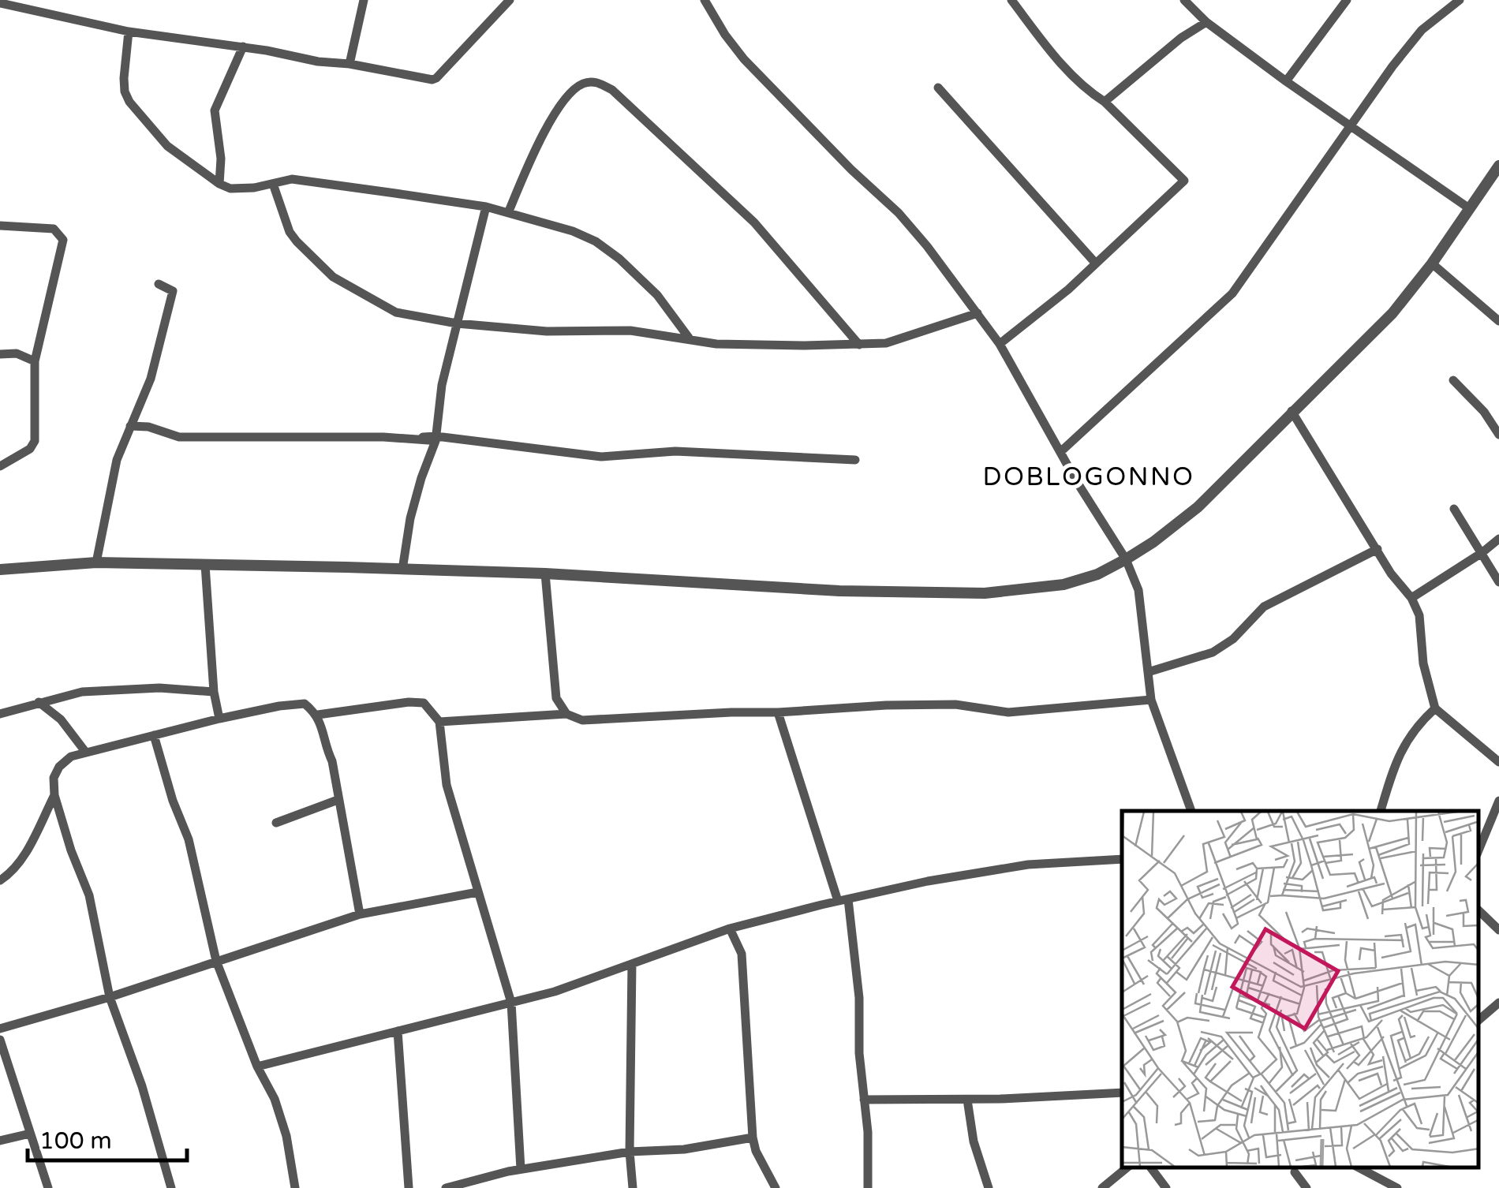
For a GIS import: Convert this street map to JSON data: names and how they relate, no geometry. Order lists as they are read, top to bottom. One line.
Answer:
{"districts":["DOBLOGONNO"],"scale_bar":"100 m"}
